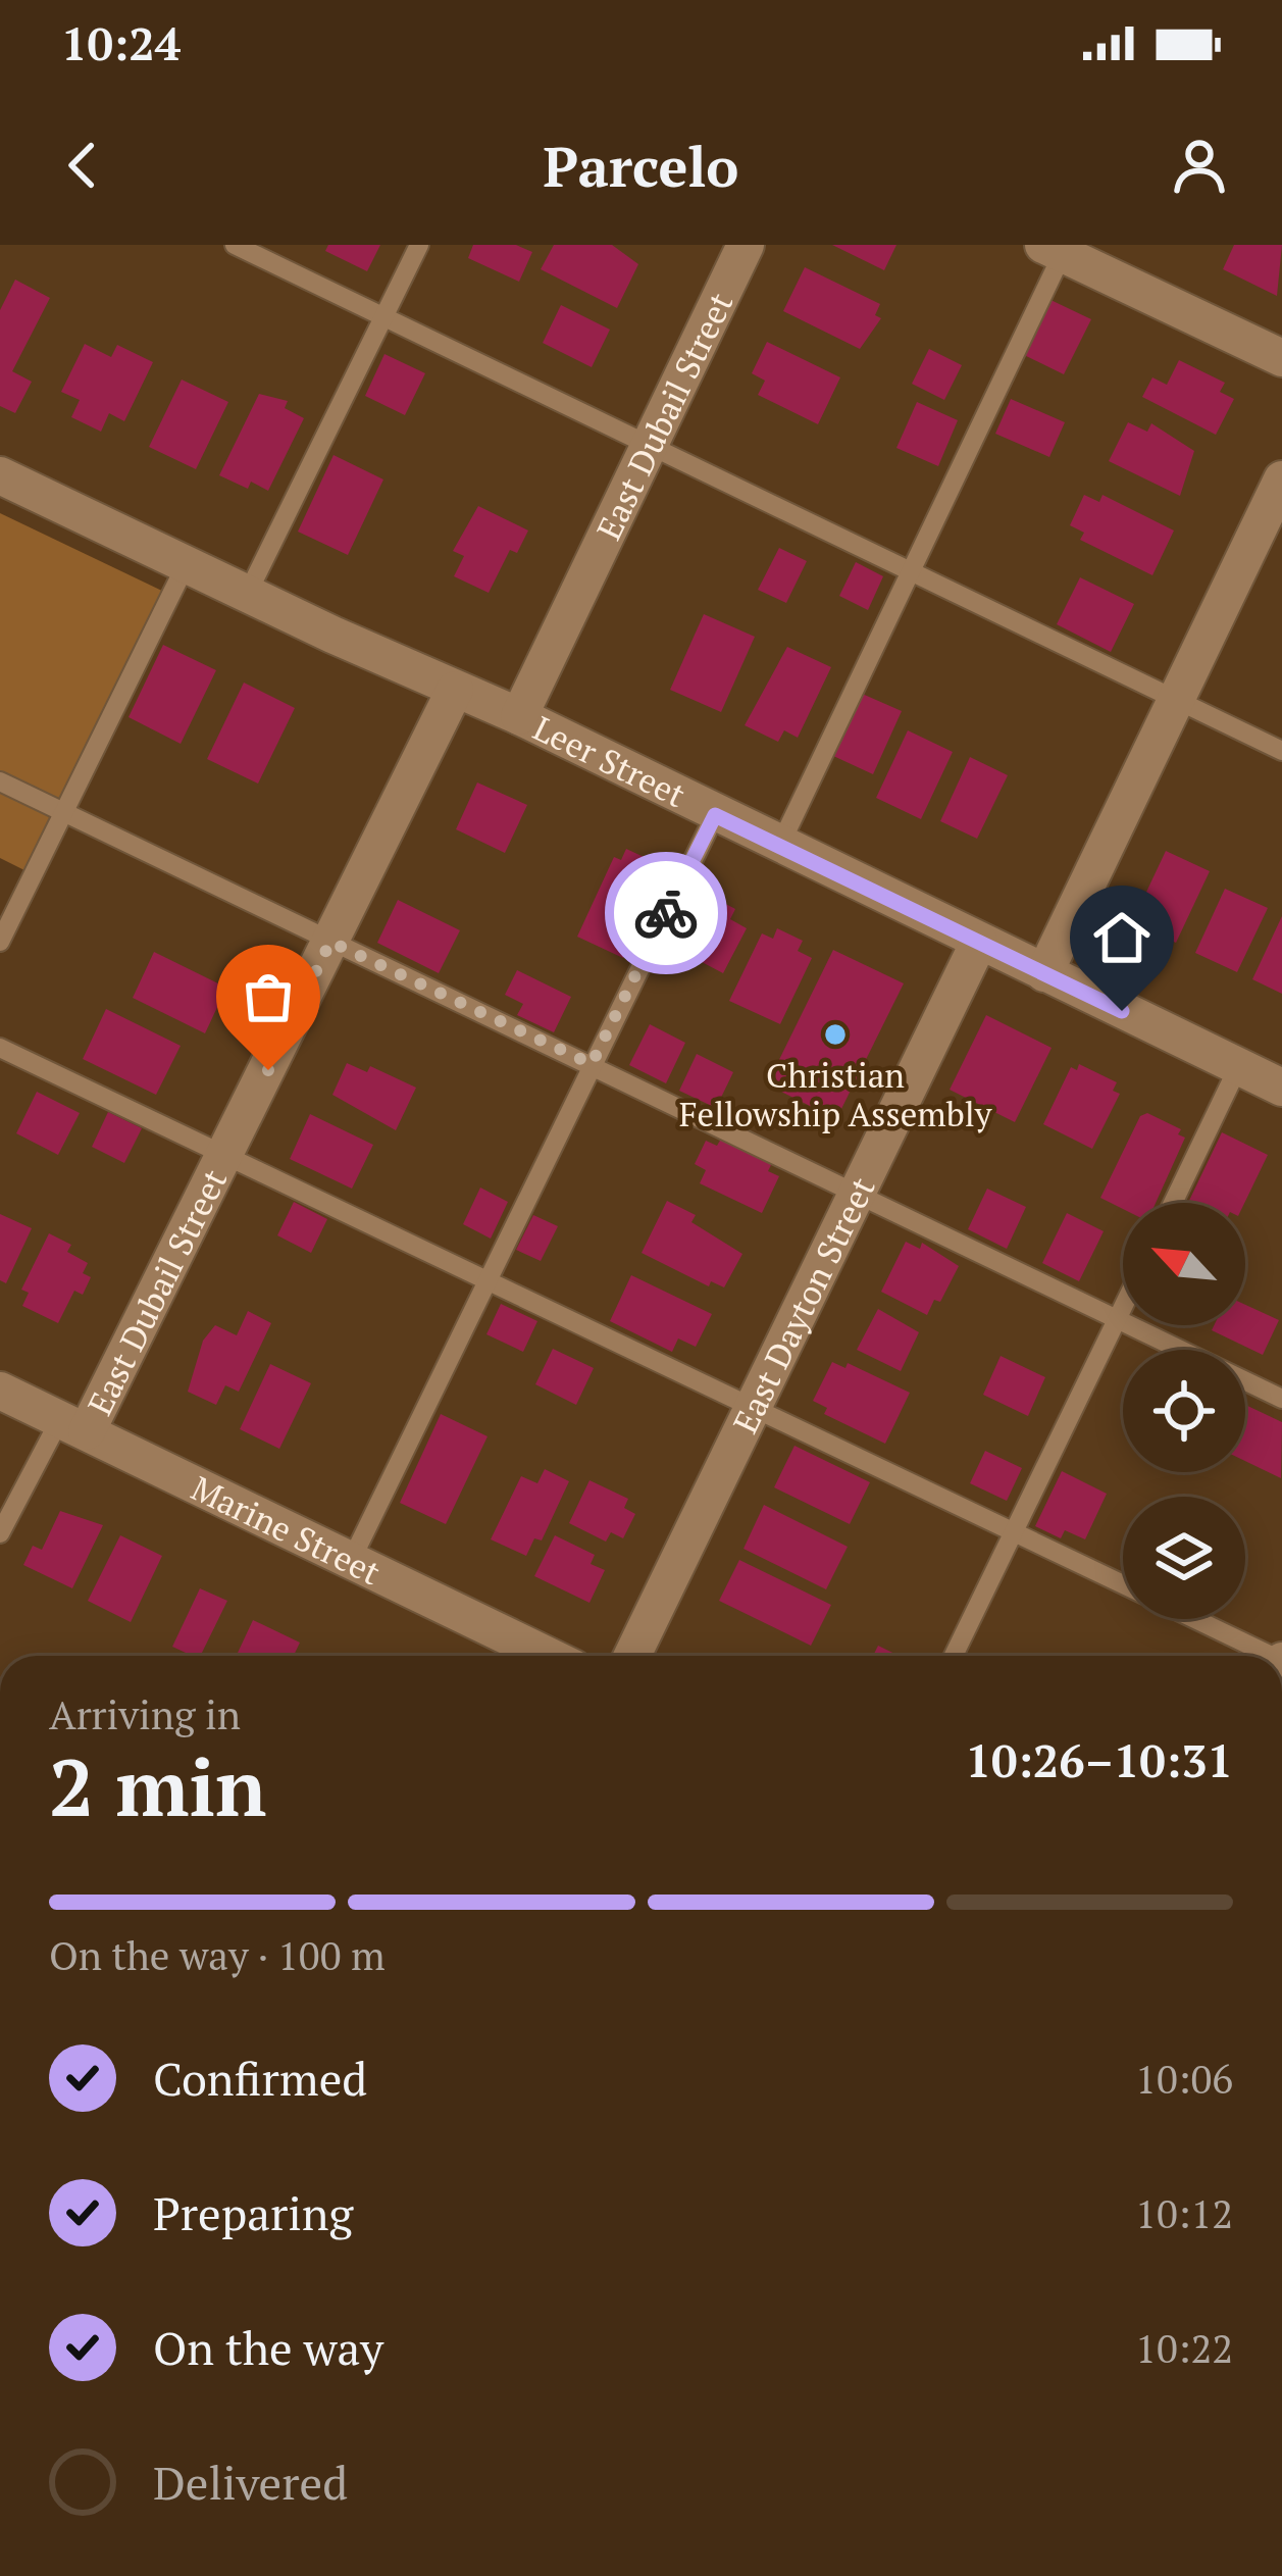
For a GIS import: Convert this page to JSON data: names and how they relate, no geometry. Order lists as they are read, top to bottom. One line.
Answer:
{"streets":{"street":["East Dubail Street","Leer Street","East Dayton Street","Marine Street"]},"crossings":[["East Dubail Street","Leer Street"],["East Dubail Street","Marine Street"],["Leer Street","East Dayton Street"]],"places":["Christian Fellowship Assembly"],"north":"top left","page":{"status":"10:24","header":"Parcelo","heading":["2 min","Arriving in","10:26–10:31"],"bar":"On the way · 100 m","list":[["Confirmed","10:06"],["Preparing","10:12"],["On the way","10:22"],"Delivered"]}}
